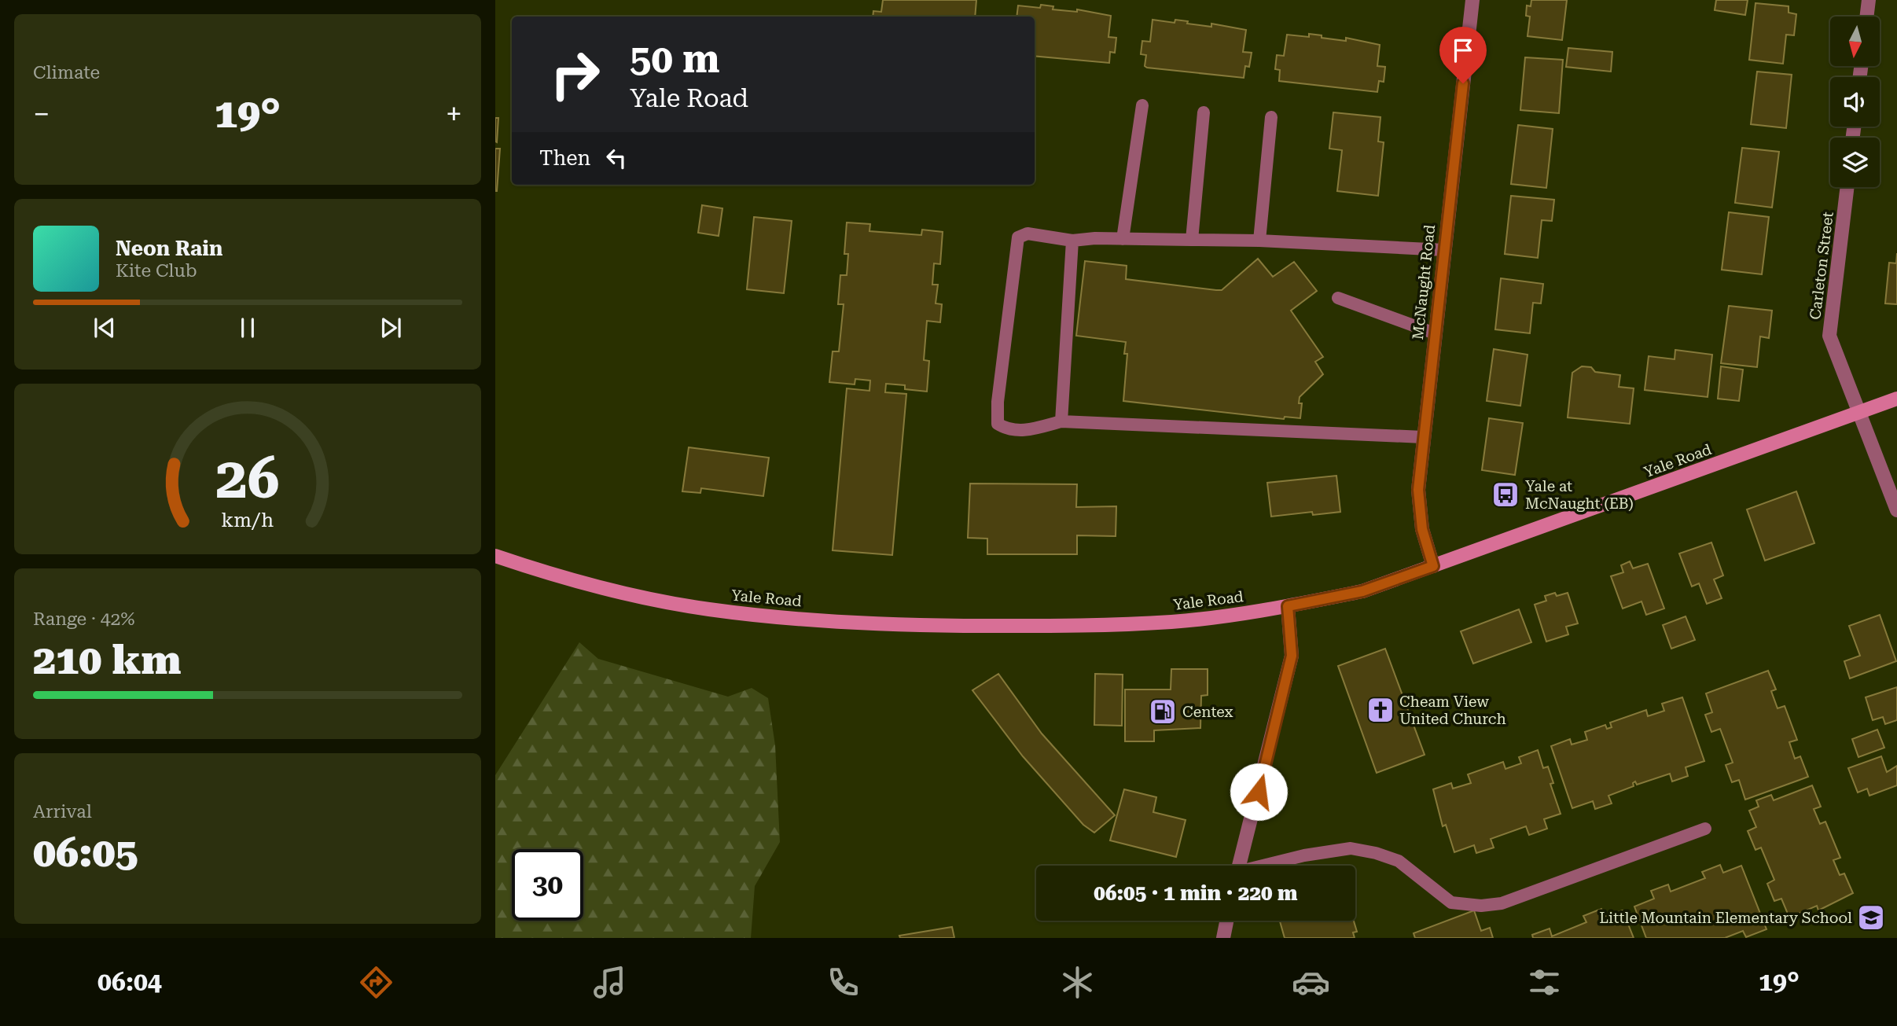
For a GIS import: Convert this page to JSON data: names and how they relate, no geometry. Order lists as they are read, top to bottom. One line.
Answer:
{"streets":{"main road":["Yale Road"],"street":["Carleton Street","McNaught Road"]},"crossings":[["Carleton Street","Yale Road"],["McNaught Road","Yale Road"]],"places":{"bus stop":["Yale at McNaught (EB)"],"church":["Cheam View United Church"],"fuel station":["Centex"],"school or university":["Little Mountain Elementary School"]},"north":"bottom","page":{"tile":["Climate",["Range · 42%","210 km"],["Arrival","06:05"]],"turn":["50 m","Yale Road"],"heat":["−","19°","+"],"then":"Then","song":["Neon Rain","Kite Club"],"limit":"30","trip":"06:05 · 1 min · 220 m","tabs":["06:04","19°"],"gauge":["26","km/h"]}}
